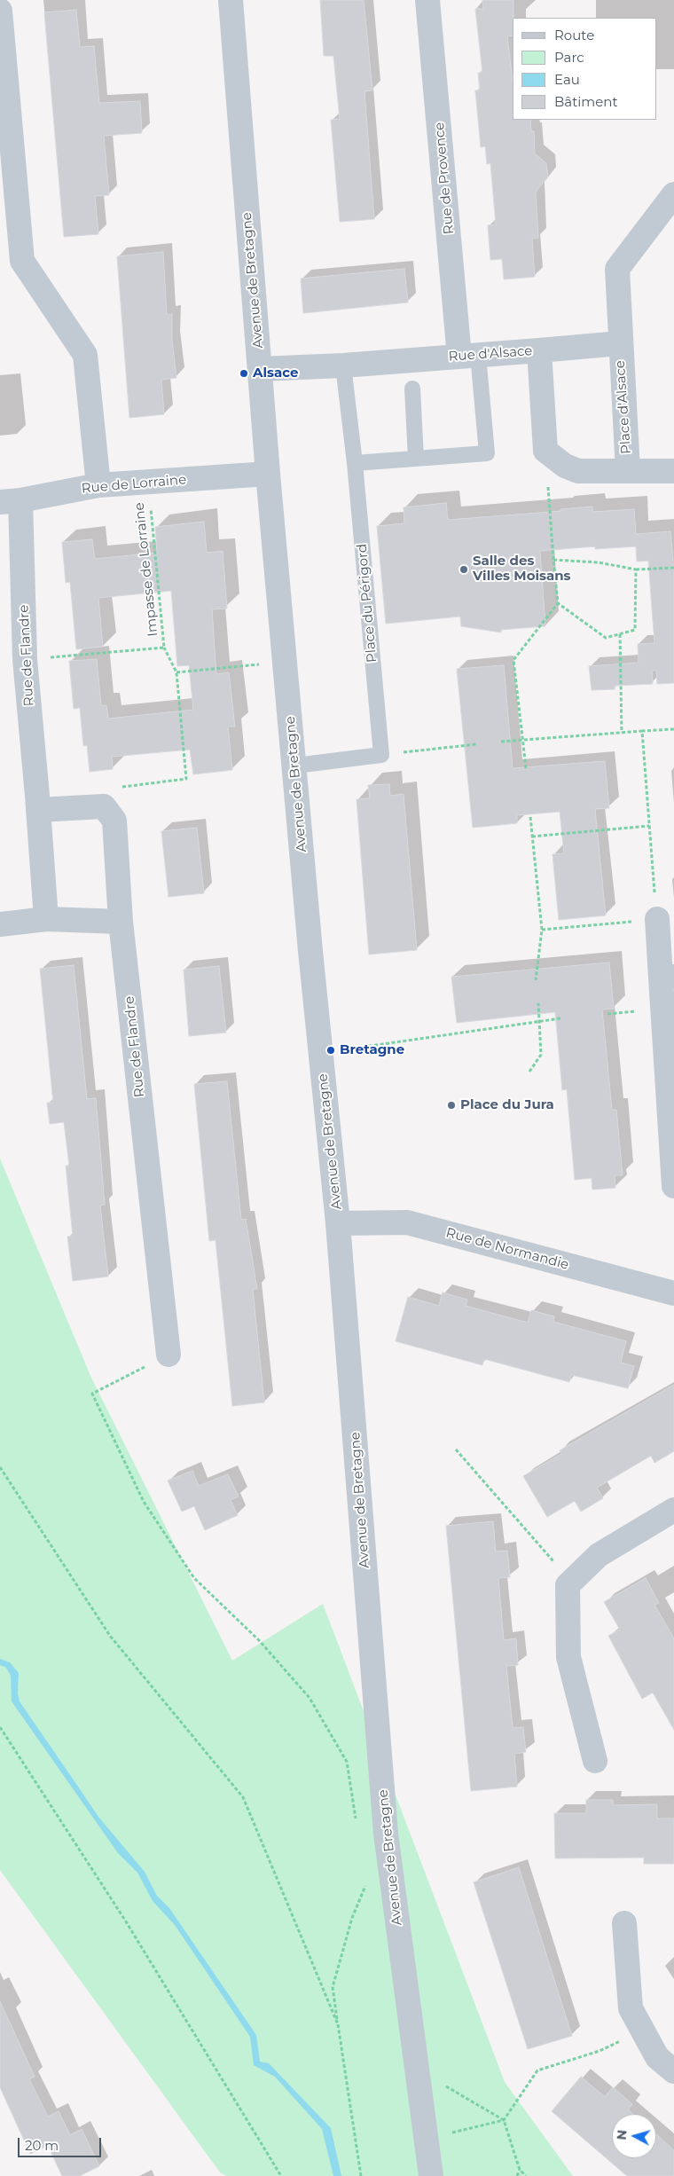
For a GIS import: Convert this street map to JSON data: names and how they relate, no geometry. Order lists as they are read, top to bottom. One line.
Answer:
{"streets":{"street":["Rue de Provence","Avenue de Bretagne","Rue d'Alsace","Place d'Alsace","Rue de Lorraine","Rue de Flandre","Rue de Normandie"],"lane":["Place du Périgord"],"path":["Impasse de Lorraine"]},"crossings":[["Rue de Provence","Rue d'Alsace"],["Avenue de Bretagne","Rue d'Alsace"],["Avenue de Bretagne","Rue de Lorraine"],["Avenue de Bretagne","Rue de Normandie"],["Rue d'Alsace","Place d'Alsace"],["Rue d'Alsace","Place du Périgord"],["Rue de Lorraine","Impasse de Lorraine"],["Rue de Lorraine","Rue de Flandre"],["Impasse de Lorraine","Rue de Flandre"]],"places":["Alsace","Salle des Villes Moisans","Bretagne","Place du Jura"],"legend":["Route","Parc","Eau","Bâtiment"],"scale_bar":"20 m","north":"left"}
